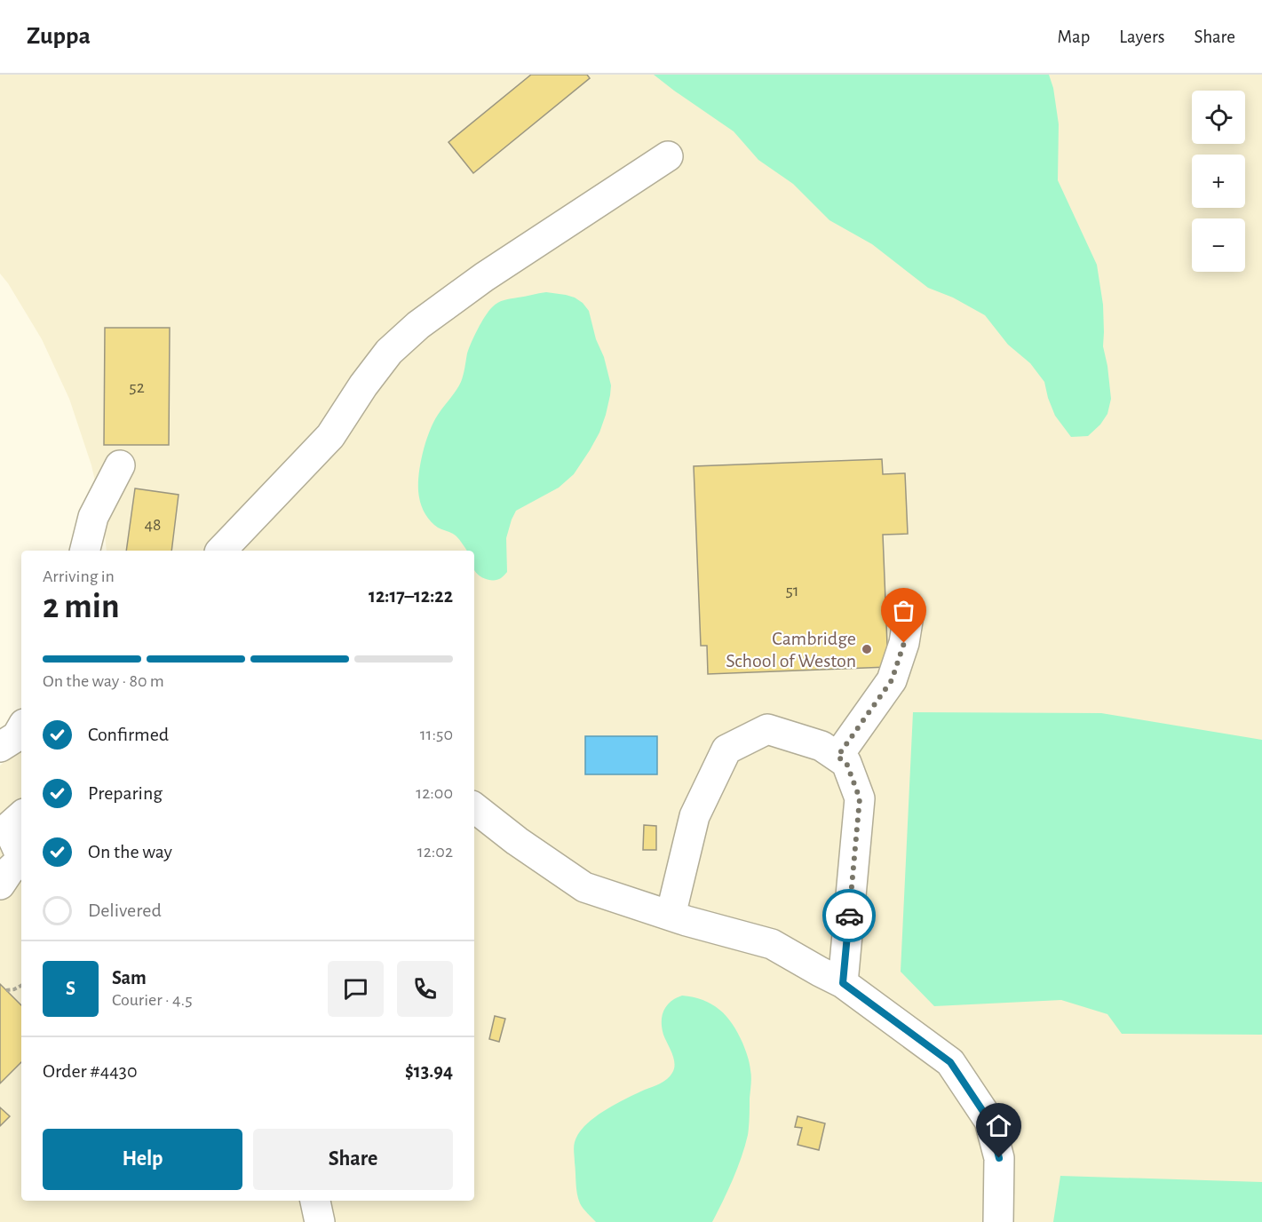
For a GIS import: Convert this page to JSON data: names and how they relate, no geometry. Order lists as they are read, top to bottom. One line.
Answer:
{"places":["Cambridge School of Weston"],"house_numbers":["52","48","51"],"page":{"header":"Zuppa","nav":["Map","Layers","Share"],"map_buttons":["+","−"],"heading":["2 min","Arriving in","12:17–12:22"],"panel":["Sam","Courier · 4.5","Order #4430","$13.94"],"bar":"On the way · 80 m","list":[["Confirmed","11:50"],["Preparing","12:00"],["On the way","12:02"],"Delivered"],"round":"S","buttons":["Help","Share"]}}
